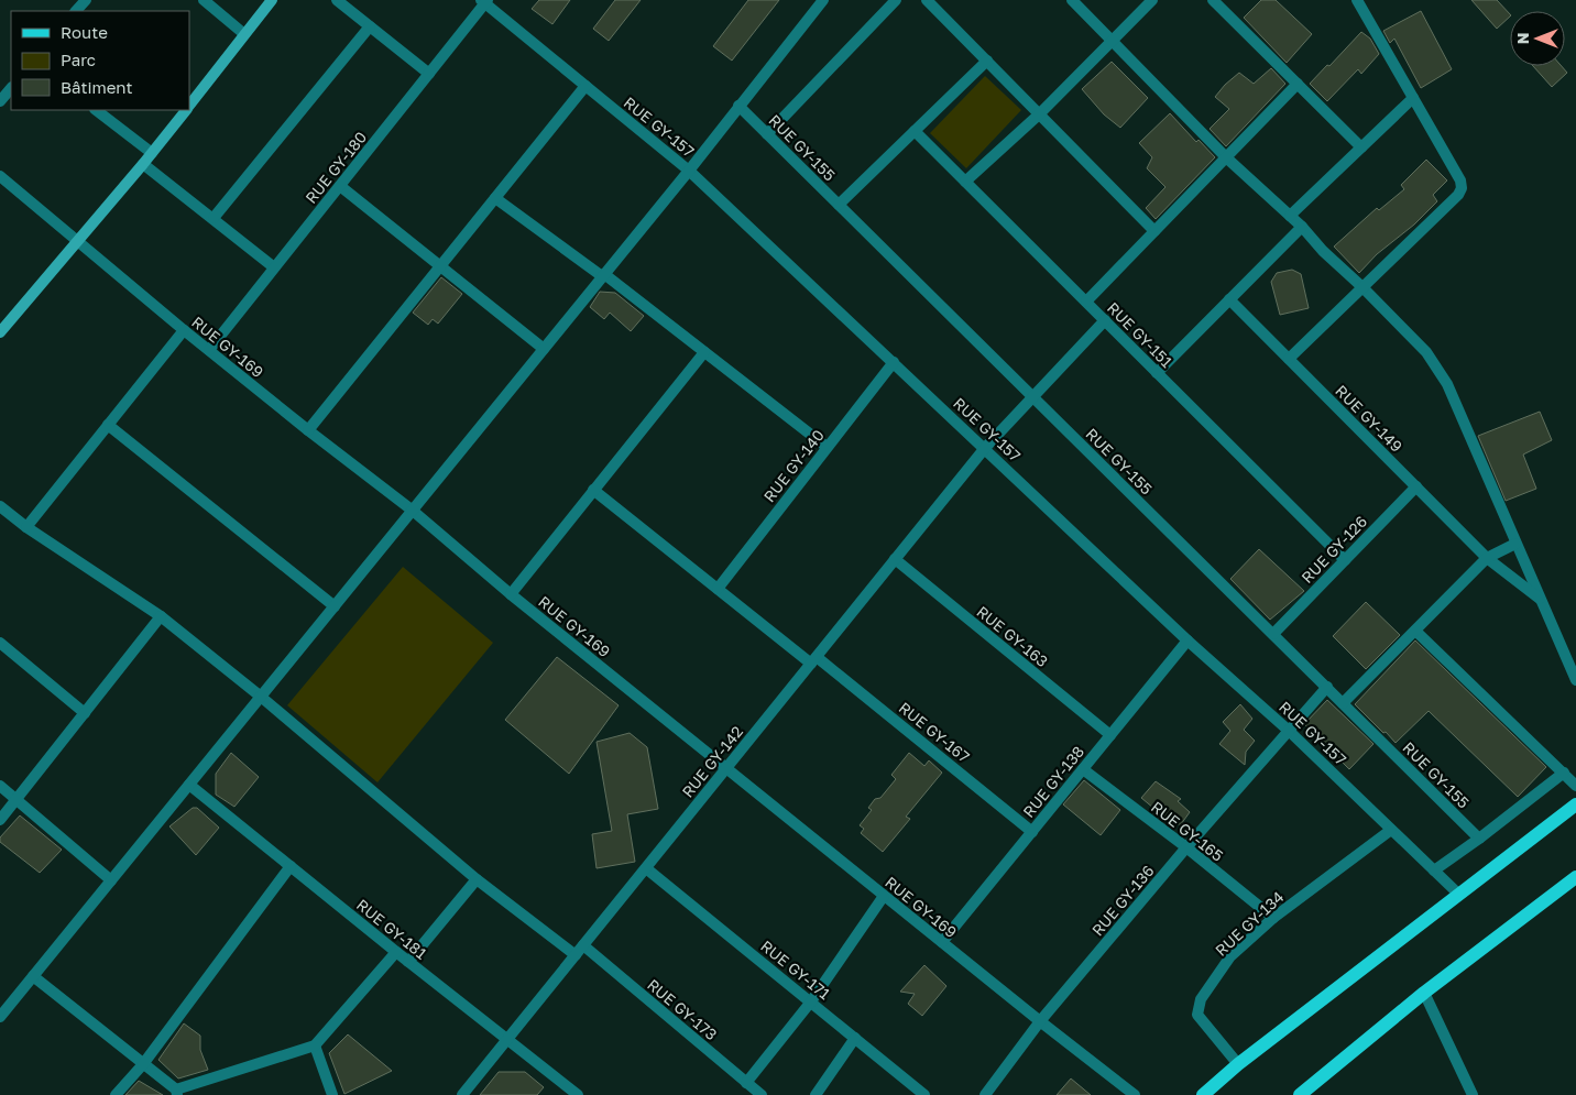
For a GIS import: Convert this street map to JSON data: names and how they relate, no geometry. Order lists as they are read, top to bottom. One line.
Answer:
{"streets":{"street":["RUE GY-157","RUE GY-155","RUE GY-180","RUE GY-151","RUE GY-169","RUE GY-149","RUE GY-140","RUE GY-126","RUE GY-163","RUE GY-167","RUE GY-142","RUE GY-138","RUE GY-165","RUE GY-136","RUE GY-134","RUE GY-181","RUE GY-171","RUE GY-173"]},"crossings":[["RUE GY-157","RUE GY-180"],["RUE GY-157","RUE GY-140"],["RUE GY-157","RUE GY-142"],["RUE GY-157","RUE GY-138"],["RUE GY-157","RUE GY-136"],["RUE GY-157","RUE GY-134"],["RUE GY-155","RUE GY-126"],["RUE GY-155","RUE GY-142"],["RUE GY-155","RUE GY-136"],["RUE GY-180","RUE GY-169"],["RUE GY-151","RUE GY-126"],["RUE GY-151","RUE GY-142"],["RUE GY-169","RUE GY-142"],["RUE GY-169","RUE GY-138"],["RUE GY-169","RUE GY-136"],["RUE GY-149","RUE GY-126"],["RUE GY-140","RUE GY-167"],["RUE GY-163","RUE GY-142"],["RUE GY-163","RUE GY-138"],["RUE GY-167","RUE GY-142"],["RUE GY-167","RUE GY-138"],["RUE GY-142","RUE GY-181"],["RUE GY-142","RUE GY-171"],["RUE GY-142","RUE GY-173"],["RUE GY-138","RUE GY-165"],["RUE GY-165","RUE GY-136"],["RUE GY-165","RUE GY-134"]],"legend":["Route","Parc","Bâtiment"],"north":"left"}
